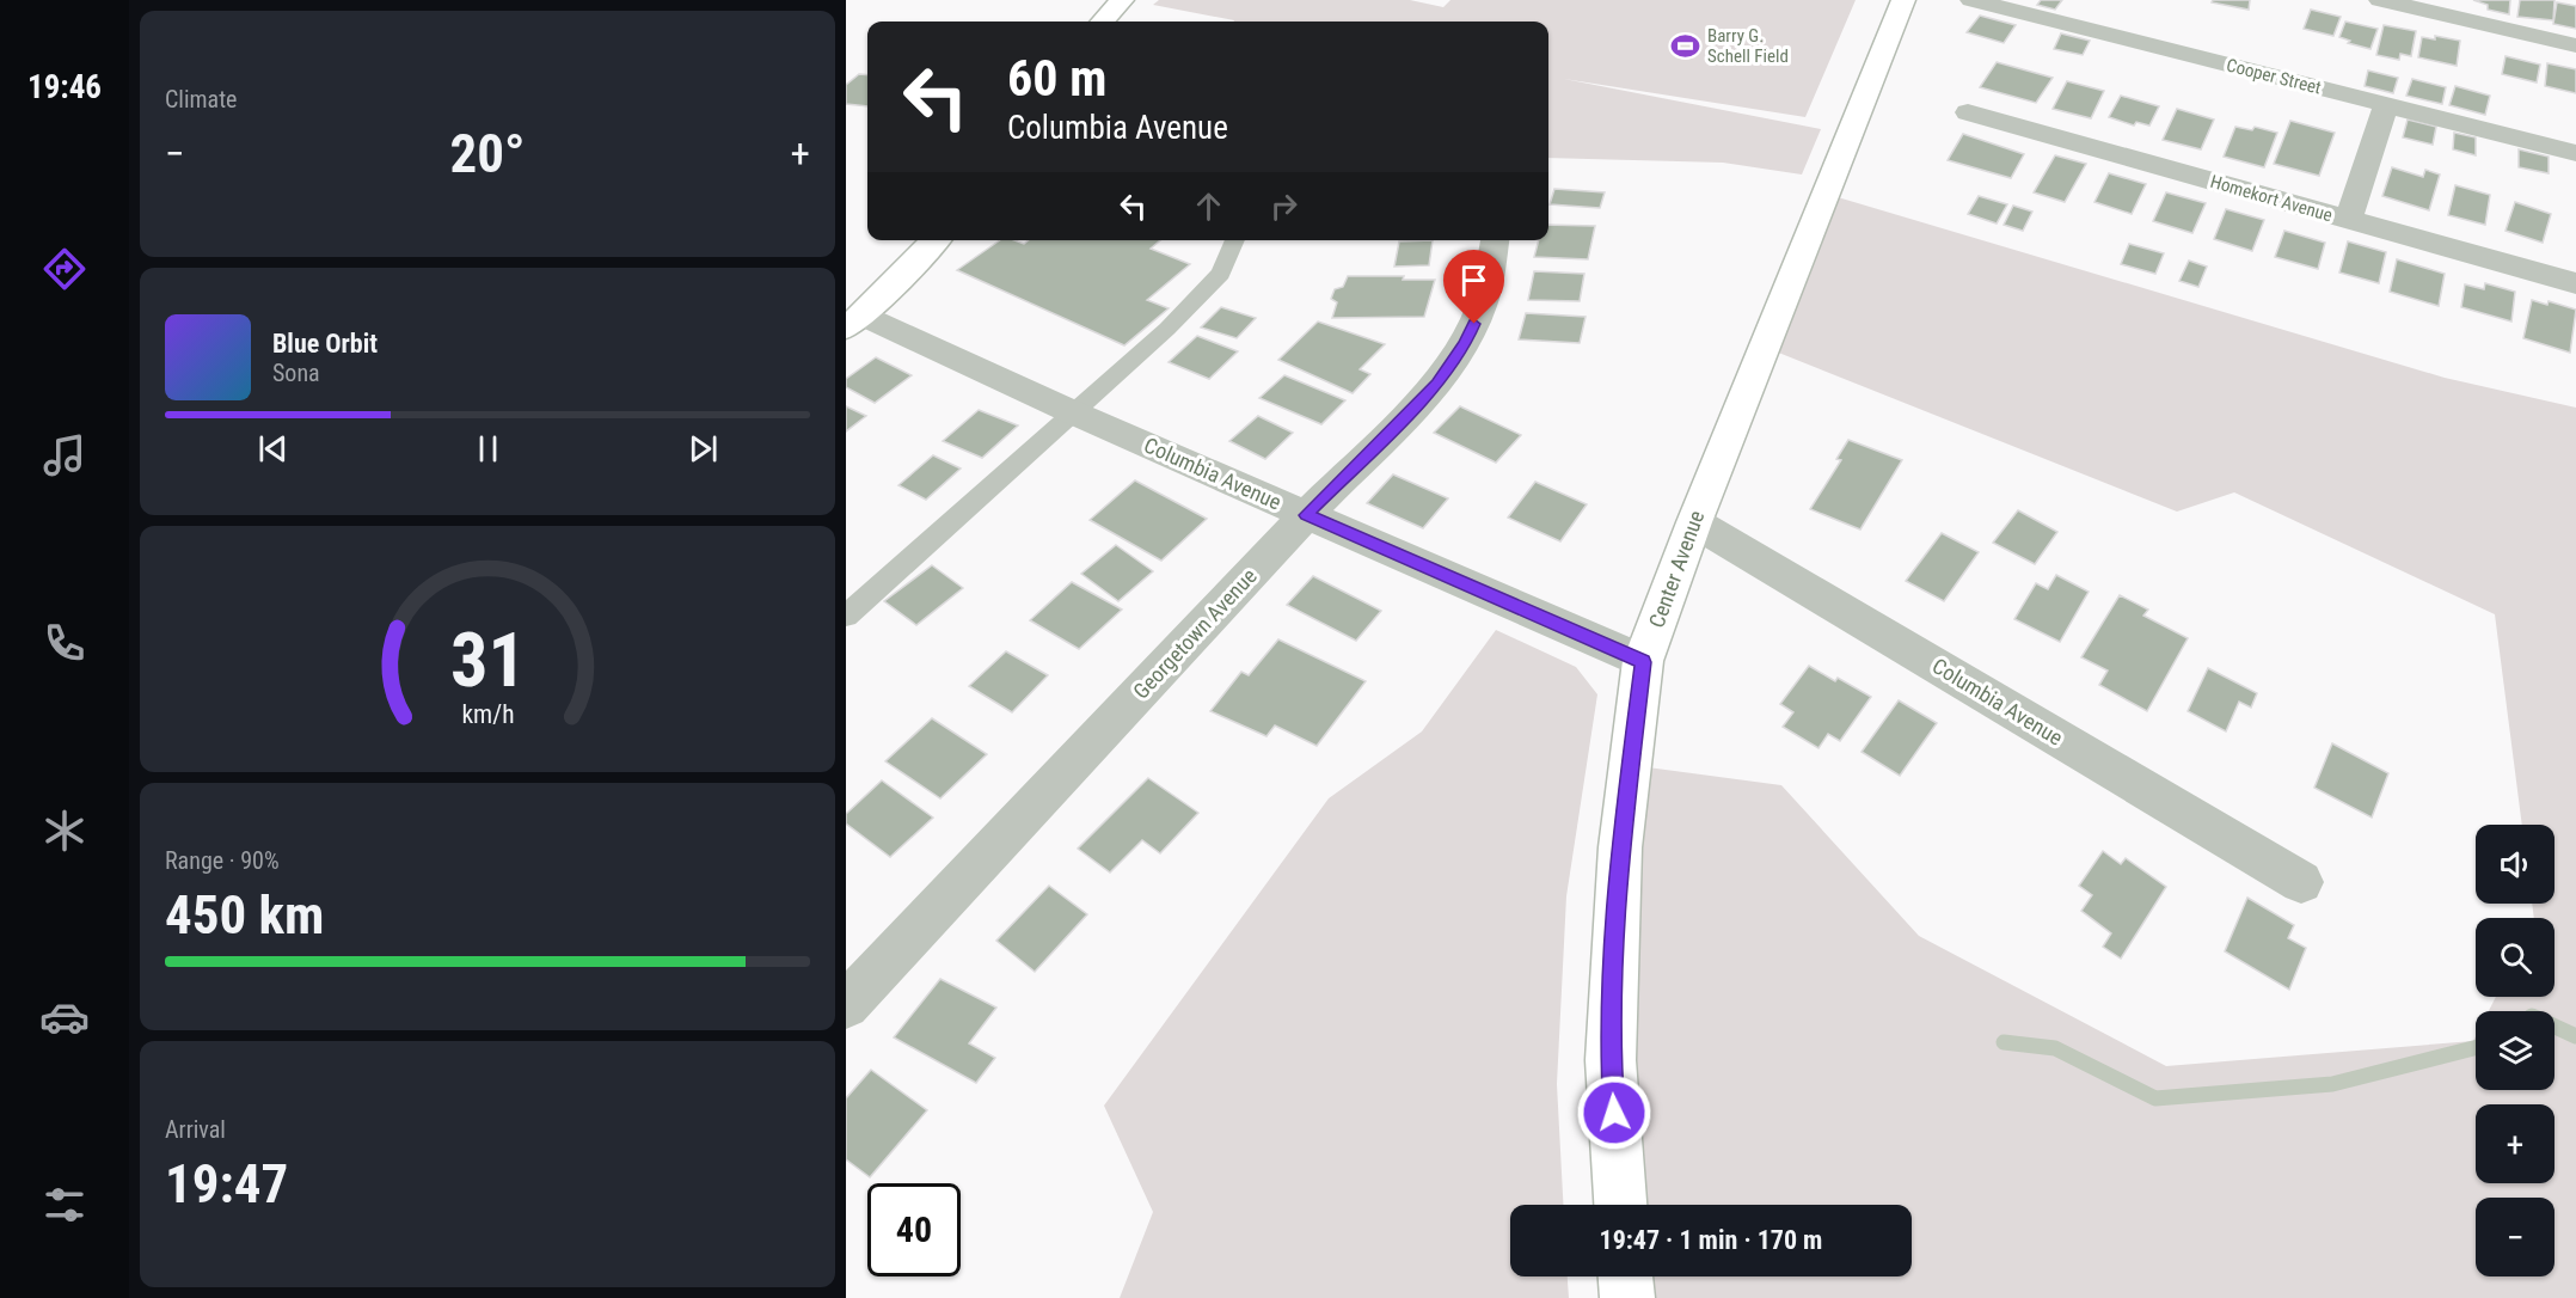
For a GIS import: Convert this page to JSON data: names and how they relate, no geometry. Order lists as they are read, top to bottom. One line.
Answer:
{"streets":{"street":["Cooper Street","Homekort Avenue","Columbia Avenue","Center Avenue","Georgetown Avenue"]},"crossings":[["Columbia Avenue","Center Avenue"],["Columbia Avenue","Georgetown Avenue"]],"places":{"sports":["Barry G. Schell Field"]},"page":{"tabs":"19:46","tile":["Climate",["Range · 90%","450 km"],["Arrival","19:47"]],"turn":["60 m","Columbia Avenue"],"heat":["−","20°","+"],"song":["Blue Orbit","Sona"],"map_buttons":["+","−"],"limit":"40","trip":"19:47 · 1 min · 170 m","gauge":["31","km/h"]}}
